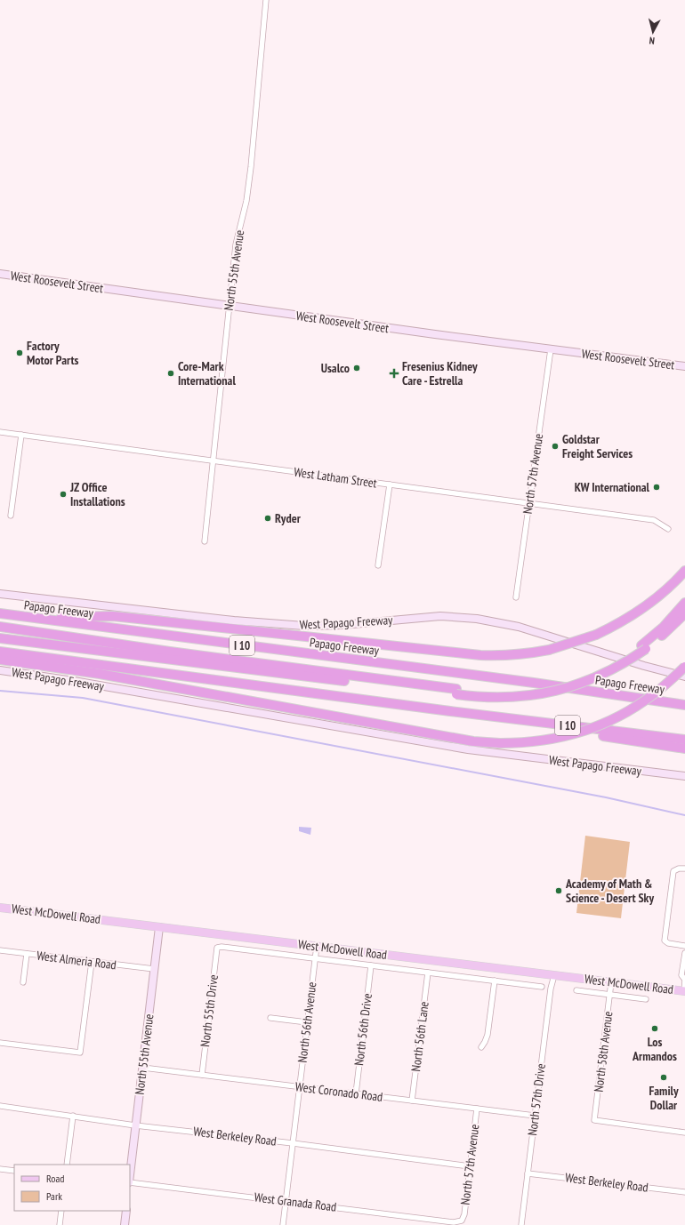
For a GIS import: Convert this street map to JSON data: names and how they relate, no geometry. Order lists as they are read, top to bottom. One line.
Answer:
{"streets":{"highway":["Papago Freeway","I 10"],"main road":["North 55th Avenue","West Roosevelt Street","West Papago Freeway","West McDowell Road"],"street":["North 57th Avenue","West Latham Street","West Almeria Road","North 55th Drive","North 56th Avenue","North 56th Drive","North 56th Lane","North 58th Avenue","West Coronado Road","North 57th Drive","West Berkeley Road","West Granada Road"]},"crossings":[["North 55th Avenue","West Roosevelt Street"],["North 55th Avenue","West Latham Street"],["North 55th Avenue","West McDowell Road"],["North 55th Avenue","West Almeria Road"],["North 55th Avenue","West Coronado Road"],["North 55th Avenue","West Berkeley Road"],["West Roosevelt Street","North 57th Avenue"],["North 57th Avenue","West Latham Street"],["North 57th Avenue","West Coronado Road"],["North 57th Avenue","West Berkeley Road"],["North 57th Avenue","West Granada Road"],["West McDowell Road","North 55th Drive"],["West McDowell Road","North 56th Avenue"],["West McDowell Road","North 56th Drive"],["West McDowell Road","North 56th Lane"],["West McDowell Road","North 58th Avenue"],["West McDowell Road","North 57th Drive"],["North 55th Drive","West Coronado Road"],["North 56th Avenue","West Coronado Road"],["North 56th Avenue","West Berkeley Road"],["North 56th Avenue","West Granada Road"],["North 56th Drive","West Coronado Road"],["North 56th Lane","West Coronado Road"],["West Coronado Road","North 57th Drive"],["North 57th Drive","West Berkeley Road"]],"places":{"other":["Factory Motor Parts","Usalco","Core-Mark International","Goldstar Freight Services","KW International","JZ Office Installations","Ryder","Academy of Math & Science - Desert Sky","Los Armandos","Family Dollar"],"health":["Fresenius Kidney Care - Estrella"]},"legend":["Road","Park"],"north":"bottom"}
